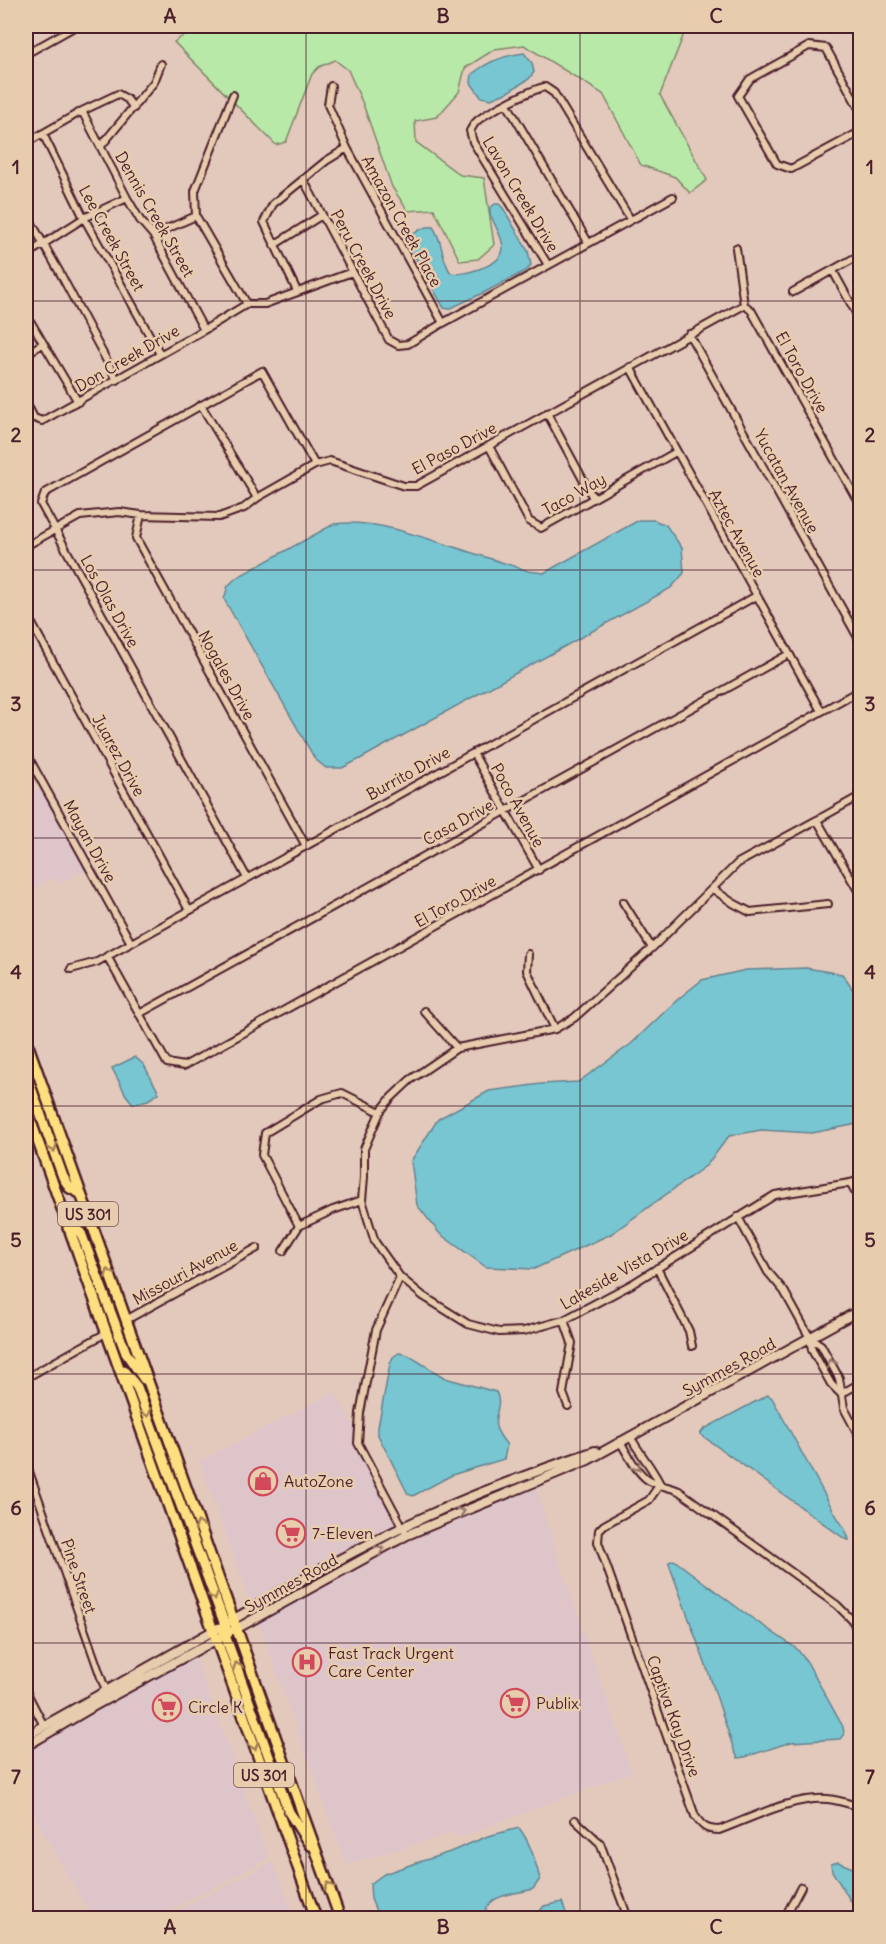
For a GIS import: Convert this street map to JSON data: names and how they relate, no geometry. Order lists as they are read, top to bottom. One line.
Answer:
{"streets":{"main road":["US 301"],"street":["Lavon Creek Drive","Dennis Creek Street","Amazon Creek Place","Lee Creek Street","Peru Creek Drive","Don Creek Drive","El Toro Drive","El Paso Drive","Yucatan Avenue","Taco Way","Aztec Avenue","Los Olas Drive","Nogales Drive","Juarez Drive","Burrito Drive","Poco Avenue","Casa Drive","Mayan Drive","Lakeside Vista Drive","Missouri Avenue","Symmes Road","Pine Street","Captiva Kay Drive"]},"crossings":[["Dennis Creek Street","Don Creek Drive"],["Amazon Creek Place","Peru Creek Drive"],["Lee Creek Street","Don Creek Drive"],["El Toro Drive","El Paso Drive"],["El Toro Drive","Aztec Avenue"],["El Toro Drive","Burrito Drive"],["El Toro Drive","Poco Avenue"],["El Toro Drive","Casa Drive"],["El Paso Drive","Yucatan Avenue"],["El Paso Drive","Taco Way"],["El Paso Drive","Aztec Avenue"],["Taco Way","Aztec Avenue"],["Aztec Avenue","Burrito Drive"],["Aztec Avenue","Casa Drive"],["Los Olas Drive","Burrito Drive"],["Nogales Drive","Burrito Drive"],["Juarez Drive","Burrito Drive"],["Burrito Drive","Poco Avenue"],["Burrito Drive","Mayan Drive"],["Poco Avenue","Casa Drive"],["US 301","Missouri Avenue"],["US 301","Symmes Road"],["Symmes Road","Pine Street"]],"places":{"shop":["AutoZone"],"supermarket":["7-Eleven","Publix","Circle K"],"hospital":["Fast Track Urgent Care Center"]},"grid":{"columns":["A","B","C"],"rows":["1","2","3","4","5","6","7"]}}
